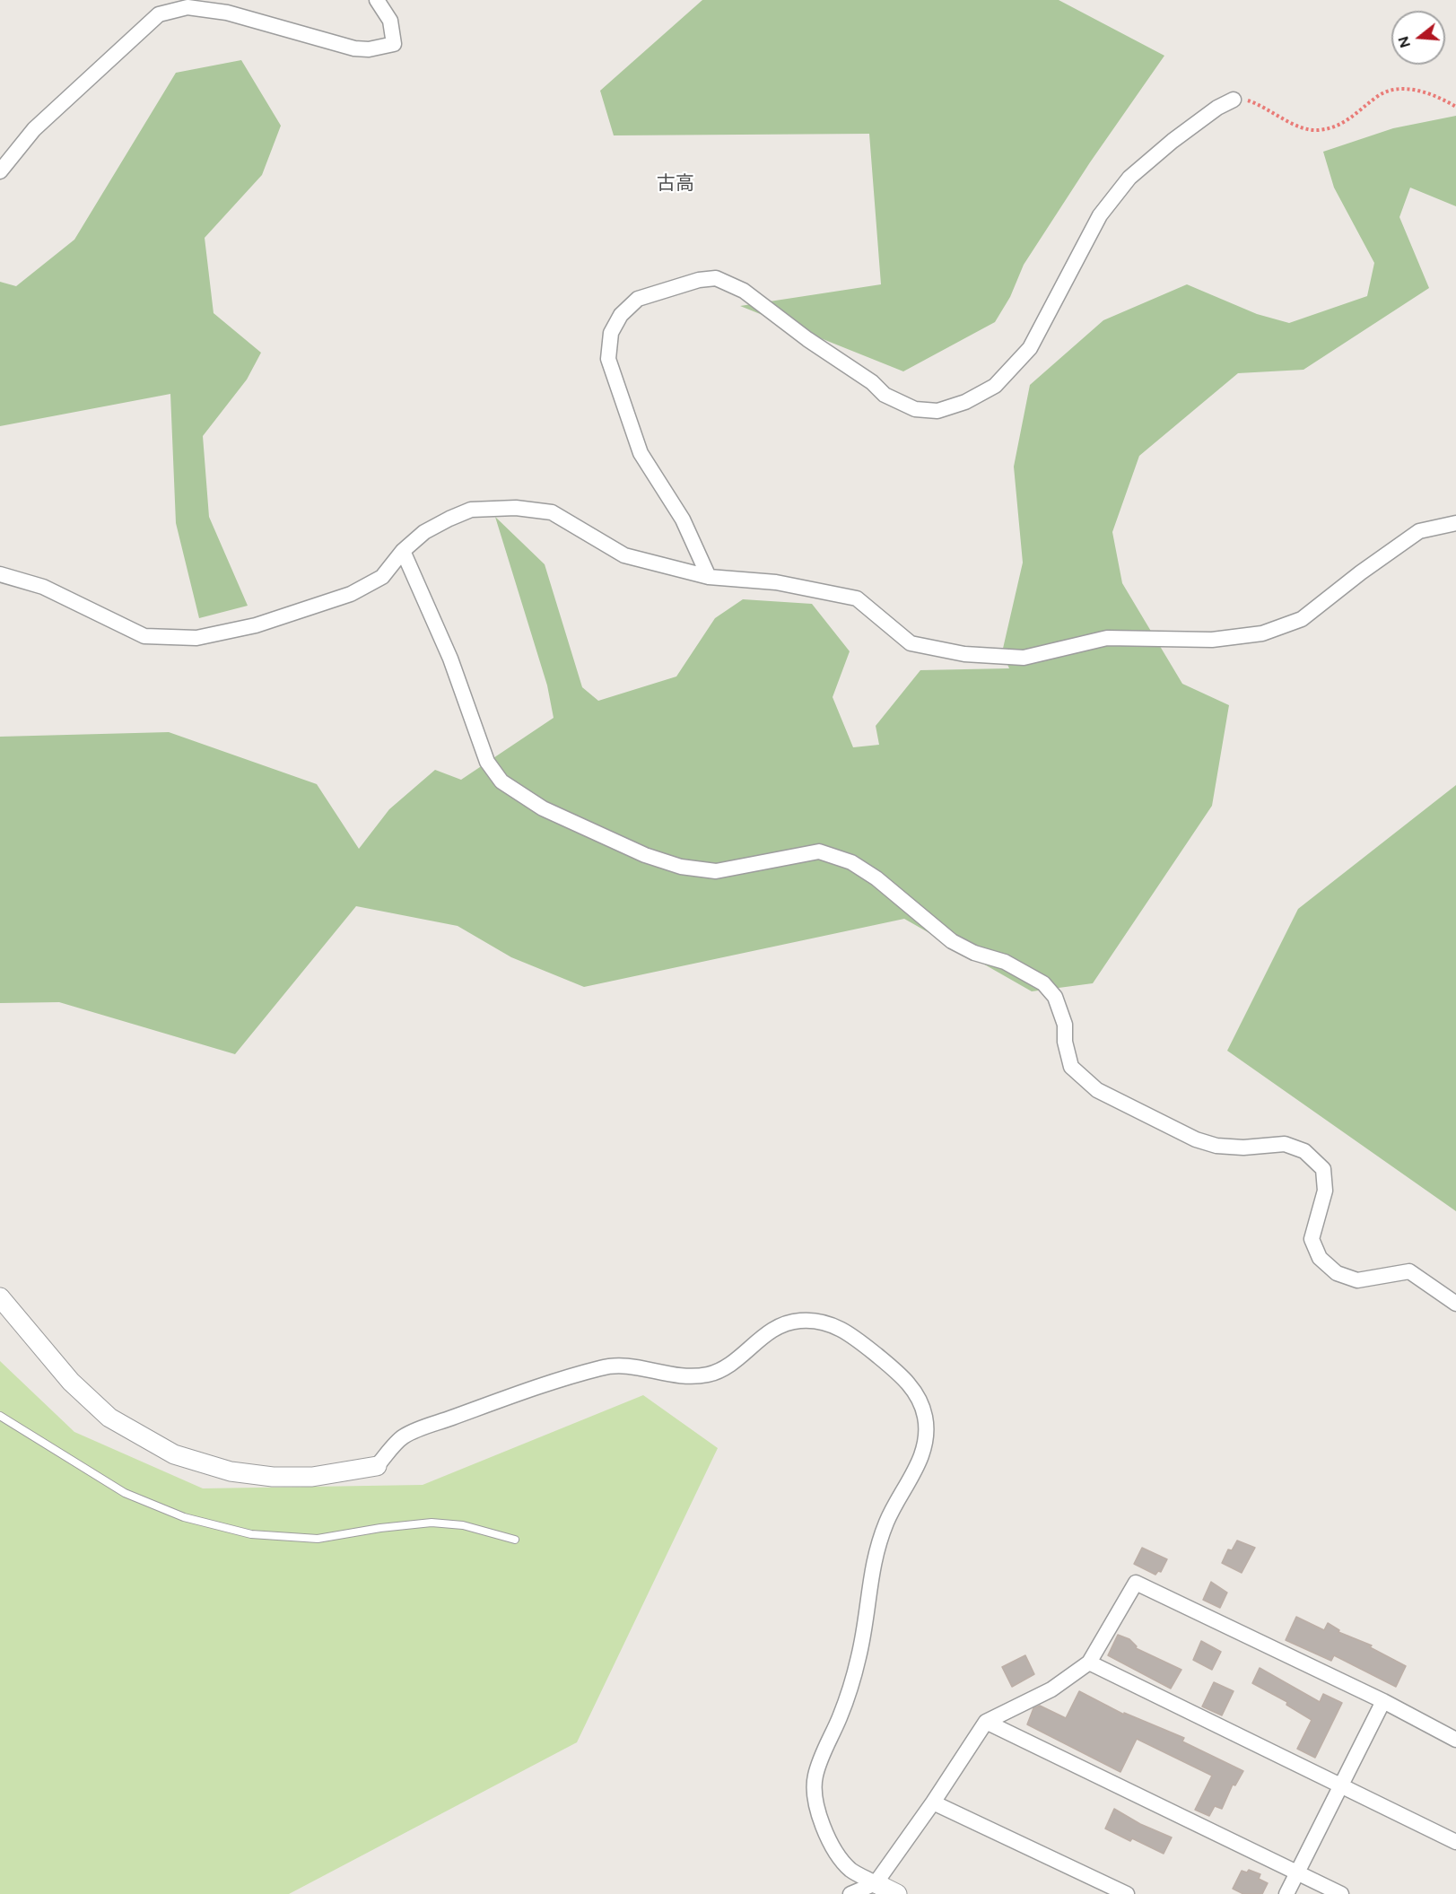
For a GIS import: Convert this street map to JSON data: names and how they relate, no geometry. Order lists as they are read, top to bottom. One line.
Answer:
{"districts":["古高"],"north":"left"}
